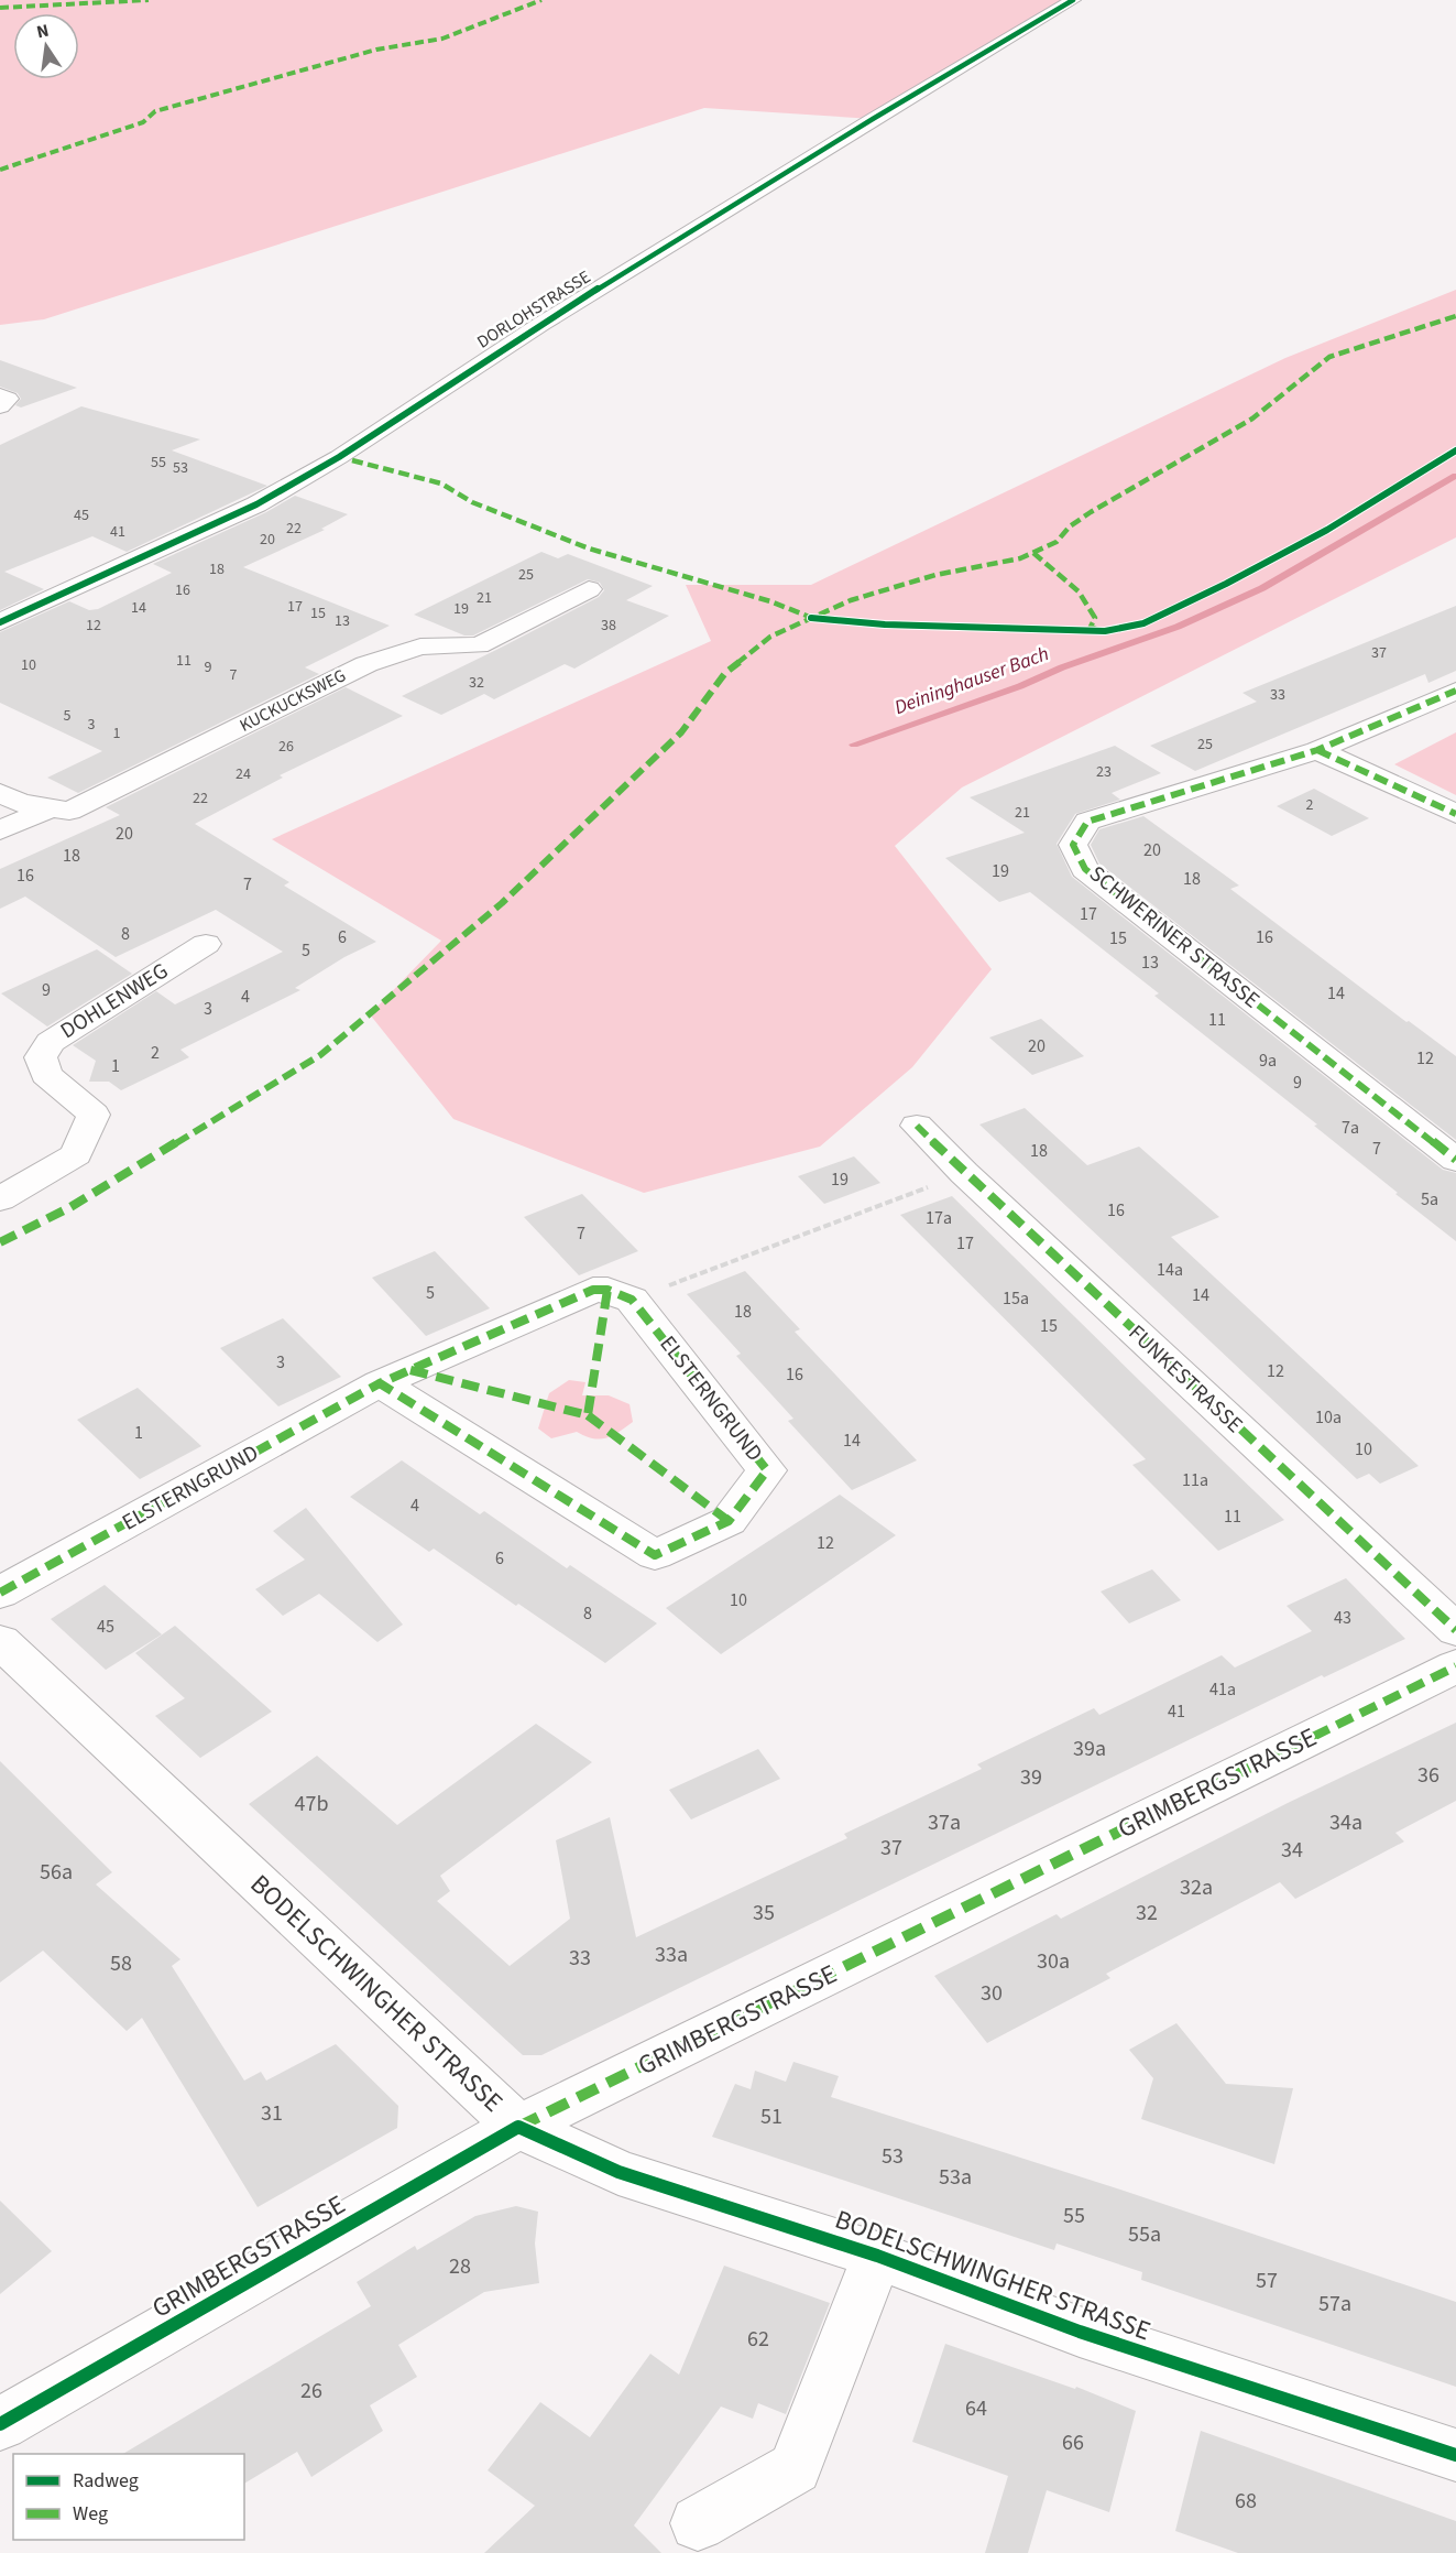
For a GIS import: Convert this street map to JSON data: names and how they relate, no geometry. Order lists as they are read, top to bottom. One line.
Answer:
{"streets":{"street":["DORLOHSTRASSE","KUCKUCKSWEG","SCHWERINER STRASSE","DOHLENWEG","FUNKESTRASSE","ELSTERNGRUND","GRIMBERGSTRASSE","BODELSCHWINGHER STRASSE"]},"crossings":[["GRIMBERGSTRASSE","BODELSCHWINGHER STRASSE"]],"water":["Deininghauser Bach"],"house_numbers":["55","53","45","22","41","20","18","25","16","21","17","14","19","15","13","12","38","37","11","10","9","7","32","33","5","3","1","25","26","23","24","22","2","21","20","20","18","19","16","18","7","17","8","6","16","15","5","13","9","14","4","3","11","20","2","12","9a","1","9","7a","7","18","19","5a","16","17a","7","17","14a","5","14","15a","18","15","3","12","16","10a","1","14","10","11a","4","11","12","6","10","8","43","45","41a","41","39a","36","39","47b","37a","34a","37","34","56a","32a","35","32","33a","33","30a","58","30","31","51","53","53a","55","55a","28","57","57a","62","26","64","66","68"],"legend":["Radweg","Weg"],"north":"top"}
